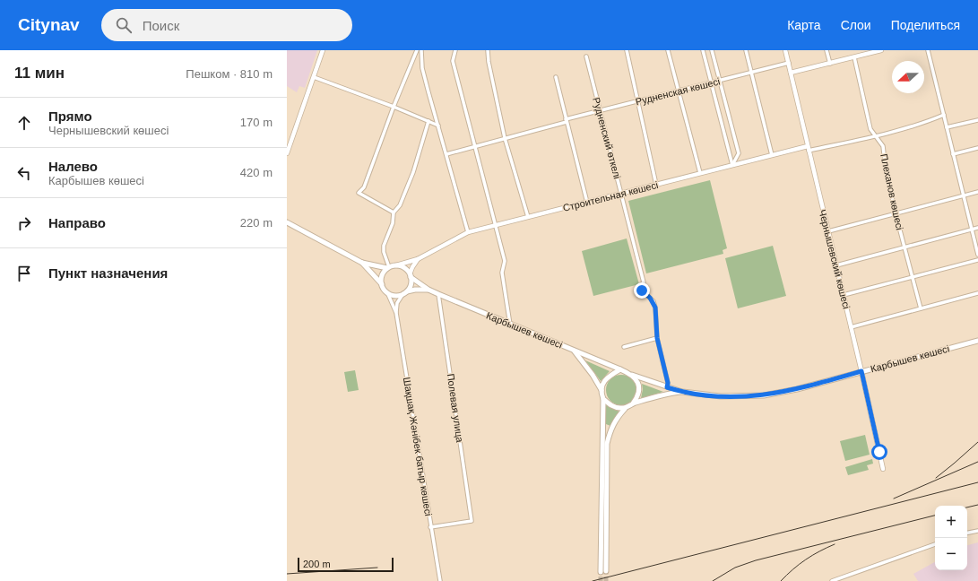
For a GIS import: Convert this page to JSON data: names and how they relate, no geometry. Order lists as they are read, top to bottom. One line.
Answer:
{"streets":{"main road":["Карбышев көшесі"],"street":["Рудненская көшесі","Рудненский өткелі","Плеханов көшесі","Строительная көшесі","Чернышевский көшесі","Полевая улица","Шақшақ Жәнібек батыр көшесі"]},"crossings":[["Рудненская көшесі","Рудненский өткелі"],["Рудненская көшесі","Чернышевский көшесі"],["Рудненский өткелі","Строительная көшесі"],["Плеханов көшесі","Строительная көшесі"],["Строительная көшесі","Чернышевский көшесі"],["Строительная көшесі","Карбышев көшесі"],["Строительная көшесі","Шақшақ Жәнібек батыр көшесі"],["Чернышевский көшесі","Карбышев көшесі"],["Карбышев көшесі","Полевая улица"],["Карбышев көшесі","Шақшақ Жәнібек батыр көшесі"],["Полевая улица","Шақшақ Жәнібек батыр көшесі"]],"scale_bar":"200 m","north":"left","page":{"header":"Citynav","search":"Поиск","nav":["Карта","Слои","Поделиться"],"heading":["11 мин","Пешком · 810 m"],"list":[["Прямо","Чернышевский көшесі","170 m"],["Налево","Карбышев көшесі","420 m"],["Направо","220 m"],"Пункт назначения"],"map_buttons":["+","−"],"scale":"200 m"}}
